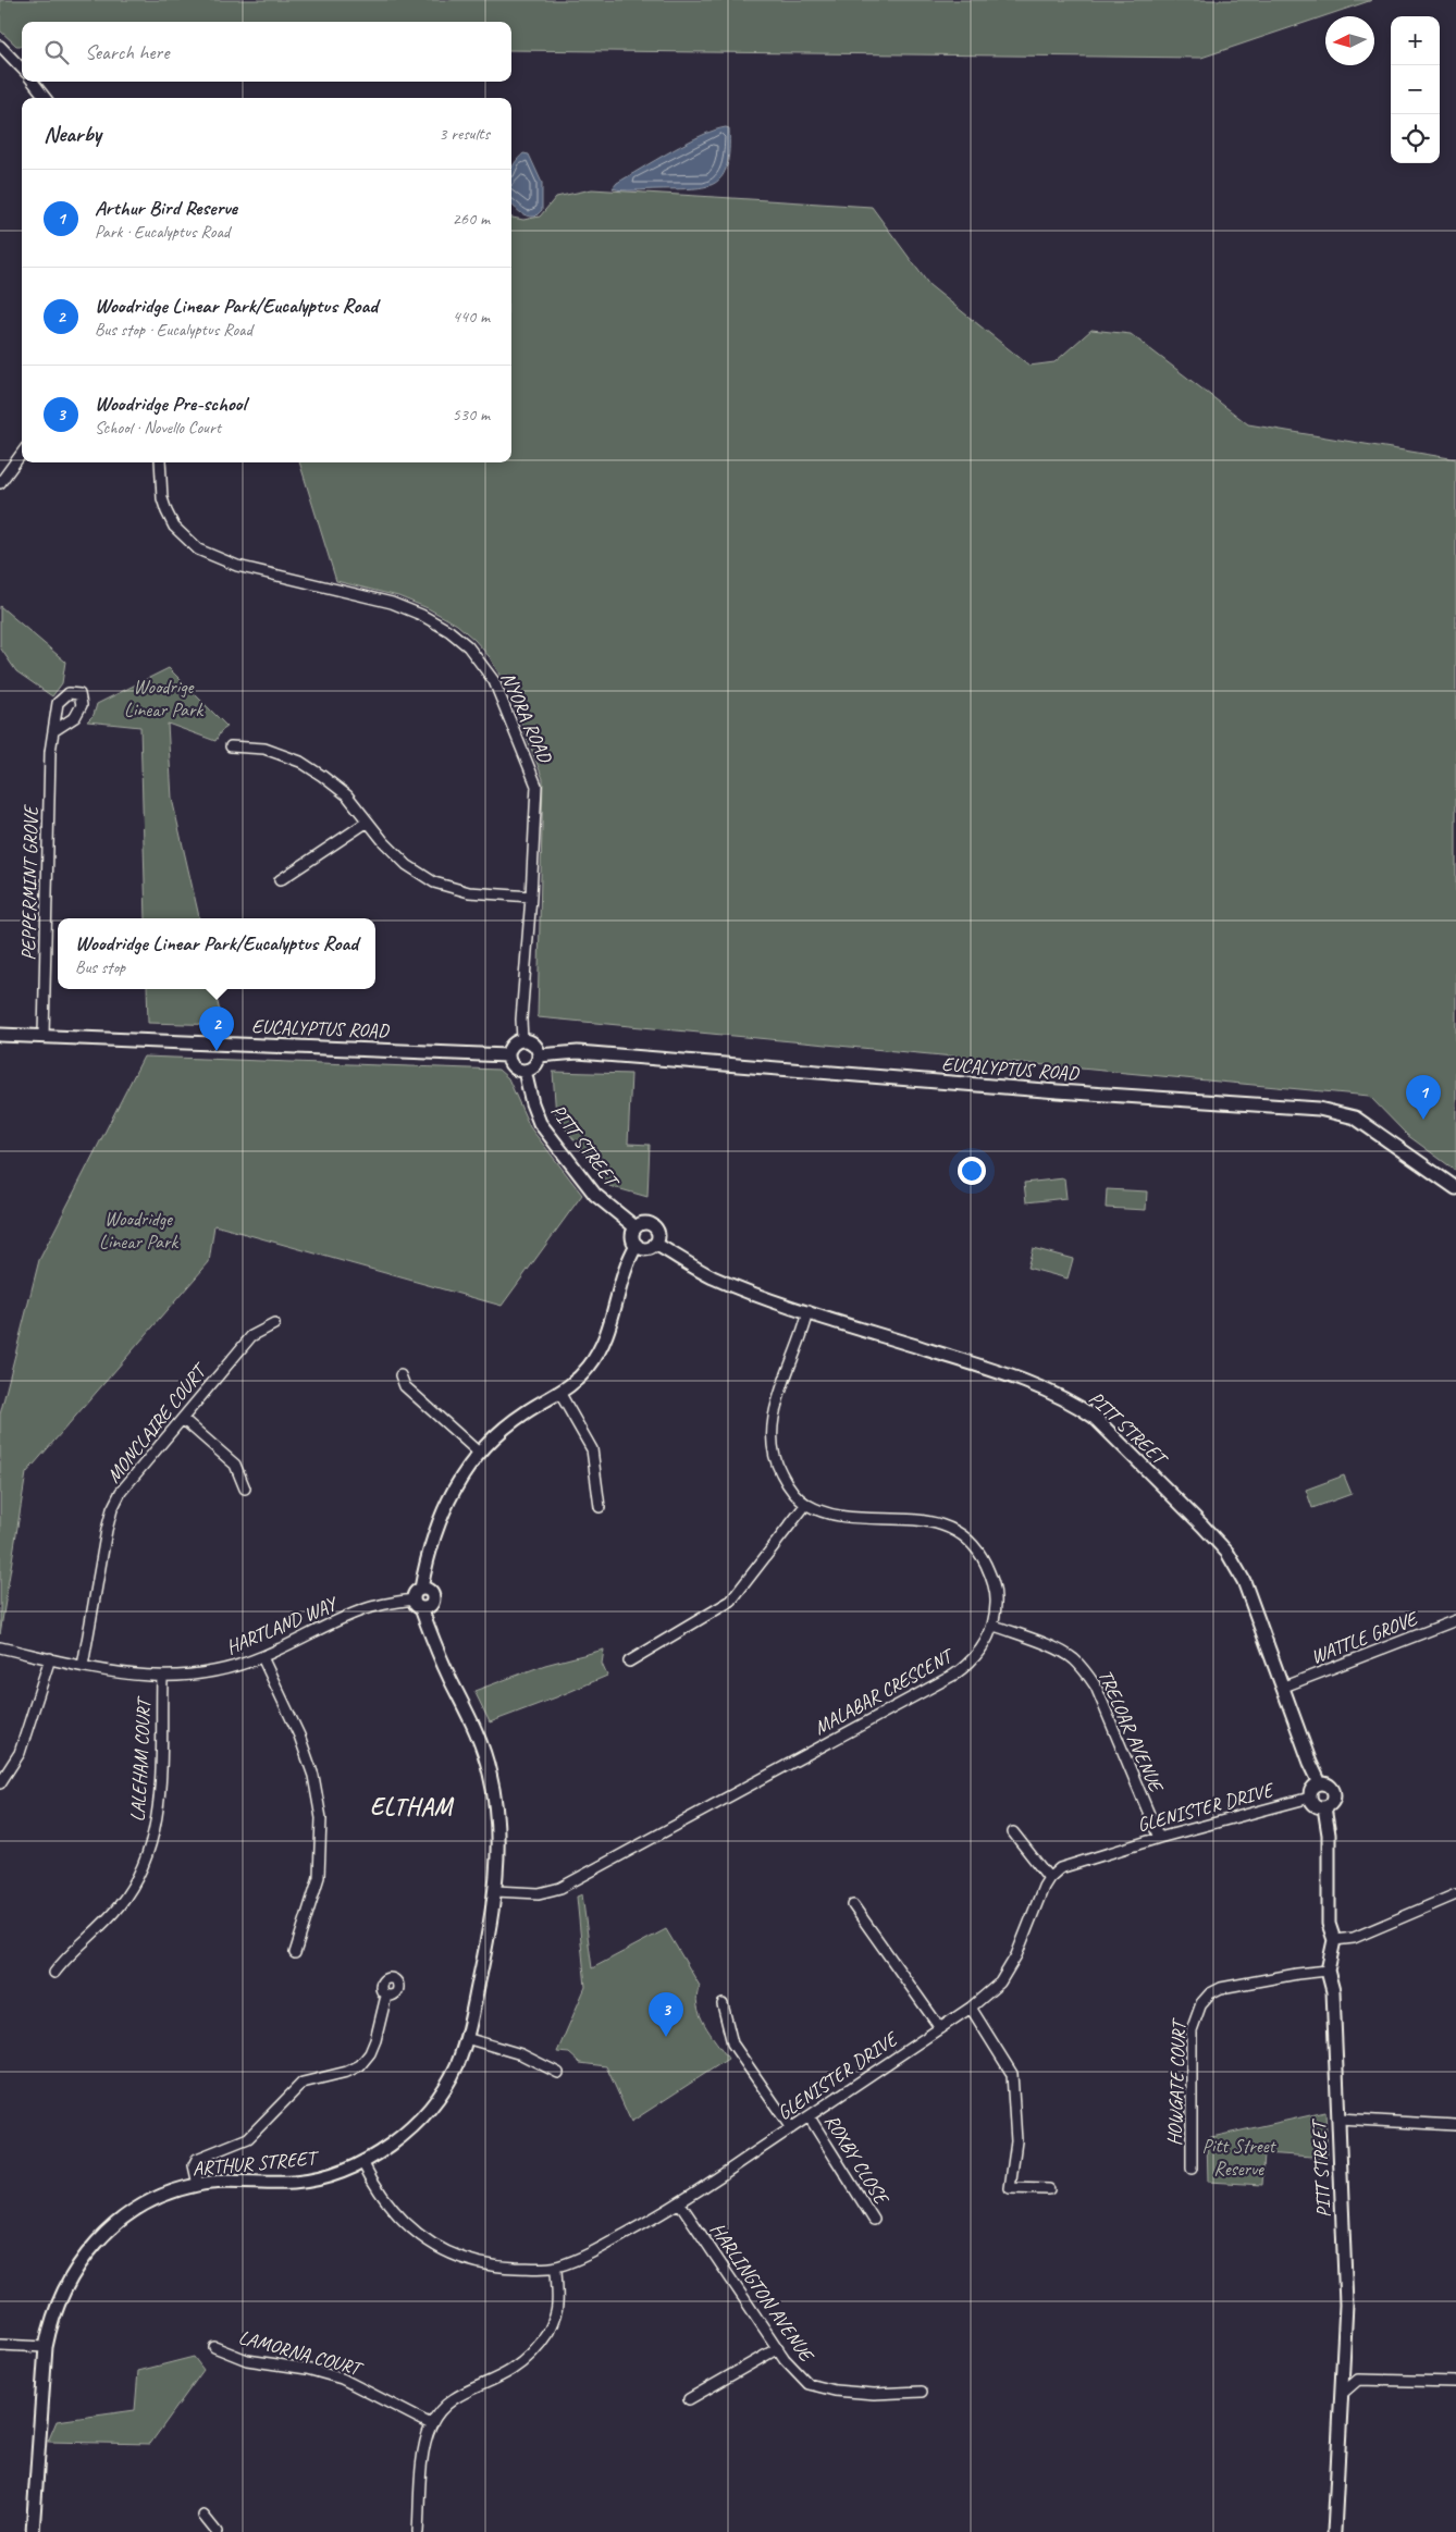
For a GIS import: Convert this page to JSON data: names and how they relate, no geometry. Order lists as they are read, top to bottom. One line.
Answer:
{"streets":{"street":["NYORA ROAD","PEPPERMINT GROVE","EUCALYPTUS ROAD","PITT STREET","MONCLAIRE COURT","HARTLAND WAY","WATTLE GROVE","MALABAR CRESCENT","TRELOAR AVENUE","LALEHAM COURT","GLENISTER DRIVE","HOWGATE COURT","ROXBY CLOSE","ARTHUR STREET","HARLINGTON AVENUE","LAMORNA COURT"]},"crossings":[["NYORA ROAD","EUCALYPTUS ROAD"],["NYORA ROAD","PITT STREET"],["PEPPERMINT GROVE","EUCALYPTUS ROAD"],["EUCALYPTUS ROAD","PITT STREET"],["PITT STREET","WATTLE GROVE"],["PITT STREET","GLENISTER DRIVE"],["PITT STREET","HOWGATE COURT"],["MONCLAIRE COURT","HARTLAND WAY"],["HARTLAND WAY","LALEHAM COURT"],["HARTLAND WAY","ARTHUR STREET"],["MALABAR CRESCENT","TRELOAR AVENUE"],["MALABAR CRESCENT","ARTHUR STREET"],["TRELOAR AVENUE","GLENISTER DRIVE"],["GLENISTER DRIVE","ROXBY CLOSE"],["GLENISTER DRIVE","ARTHUR STREET"],["GLENISTER DRIVE","HARLINGTON AVENUE"]],"districts":["ELTHAM"],"parks":["Woodrige Linear Park","Woodridge Linear Park","Pitt Street Reserve"],"north":"left","page":{"map_buttons":["+","−"],"search":"Search here","heading":["Nearby","3 results"],"list":[{"mark":"1","name":"Arthur Bird Reserve","note":"Park · Eucalyptus Road","value":"260 m"},{"mark":"2","name":"Woodridge Linear Park/Eucalyptus Road","note":"Bus stop · Eucalyptus Road","value":"440 m"},{"mark":"3","name":"Woodridge Pre-school","note":"School · Novello Court","value":"530 m"}],"popup":["Woodridge Linear Park/Eucalyptus Road","Bus stop"],"pins":["2","1","3"]}}
